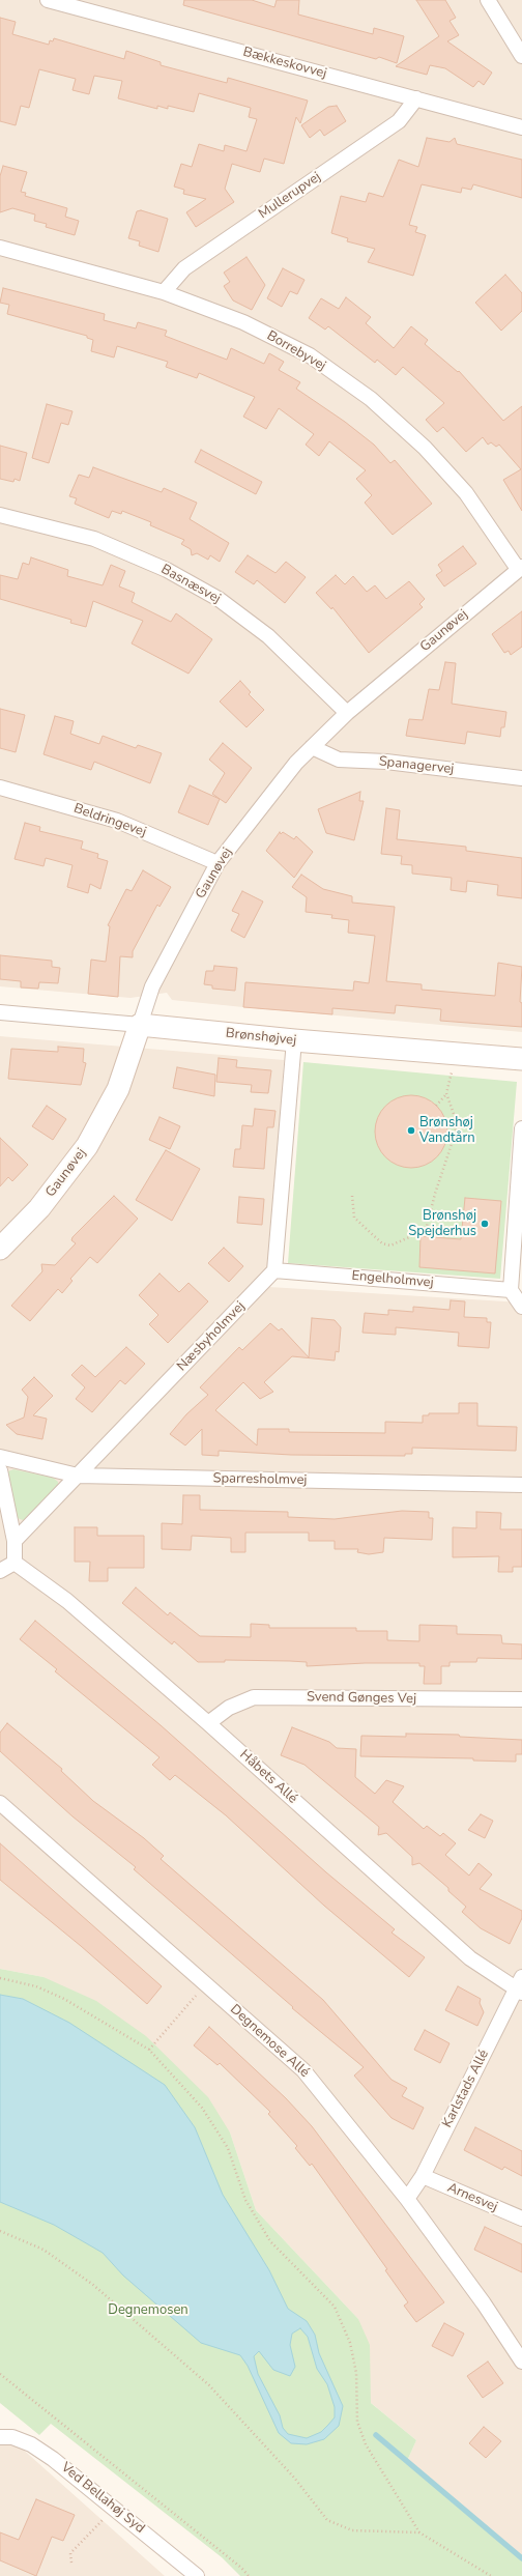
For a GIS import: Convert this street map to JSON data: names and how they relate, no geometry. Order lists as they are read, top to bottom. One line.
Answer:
{"streets":{"street":["Bækkeskovvej","Mullerupvej","Borrebyvej","Basnæsvej","Gaunøvej","Spanagervej","Beldringevej","Brønshøjvej","Engelholmvej","Næsbyholmvej","Sparresholmvej","Svend Gønges Vej","Håbets Allé","Degnemose Allé","Karlstads Allé","Arnesvej","Ved Bellahøj Syd"]},"crossings":[["Bækkeskovvej","Mullerupvej"],["Mullerupvej","Borrebyvej"],["Borrebyvej","Gaunøvej"],["Basnæsvej","Gaunøvej"],["Gaunøvej","Spanagervej"],["Gaunøvej","Beldringevej"],["Gaunøvej","Brønshøjvej"],["Engelholmvej","Næsbyholmvej"],["Næsbyholmvej","Sparresholmvej"],["Svend Gønges Vej","Håbets Allé"],["Håbets Allé","Karlstads Allé"],["Degnemose Allé","Karlstads Allé"],["Karlstads Allé","Arnesvej"]],"parks":["Degnemosen"],"places":["Brønshøj Vandtårn","Brønshøj Spejderhus"]}
